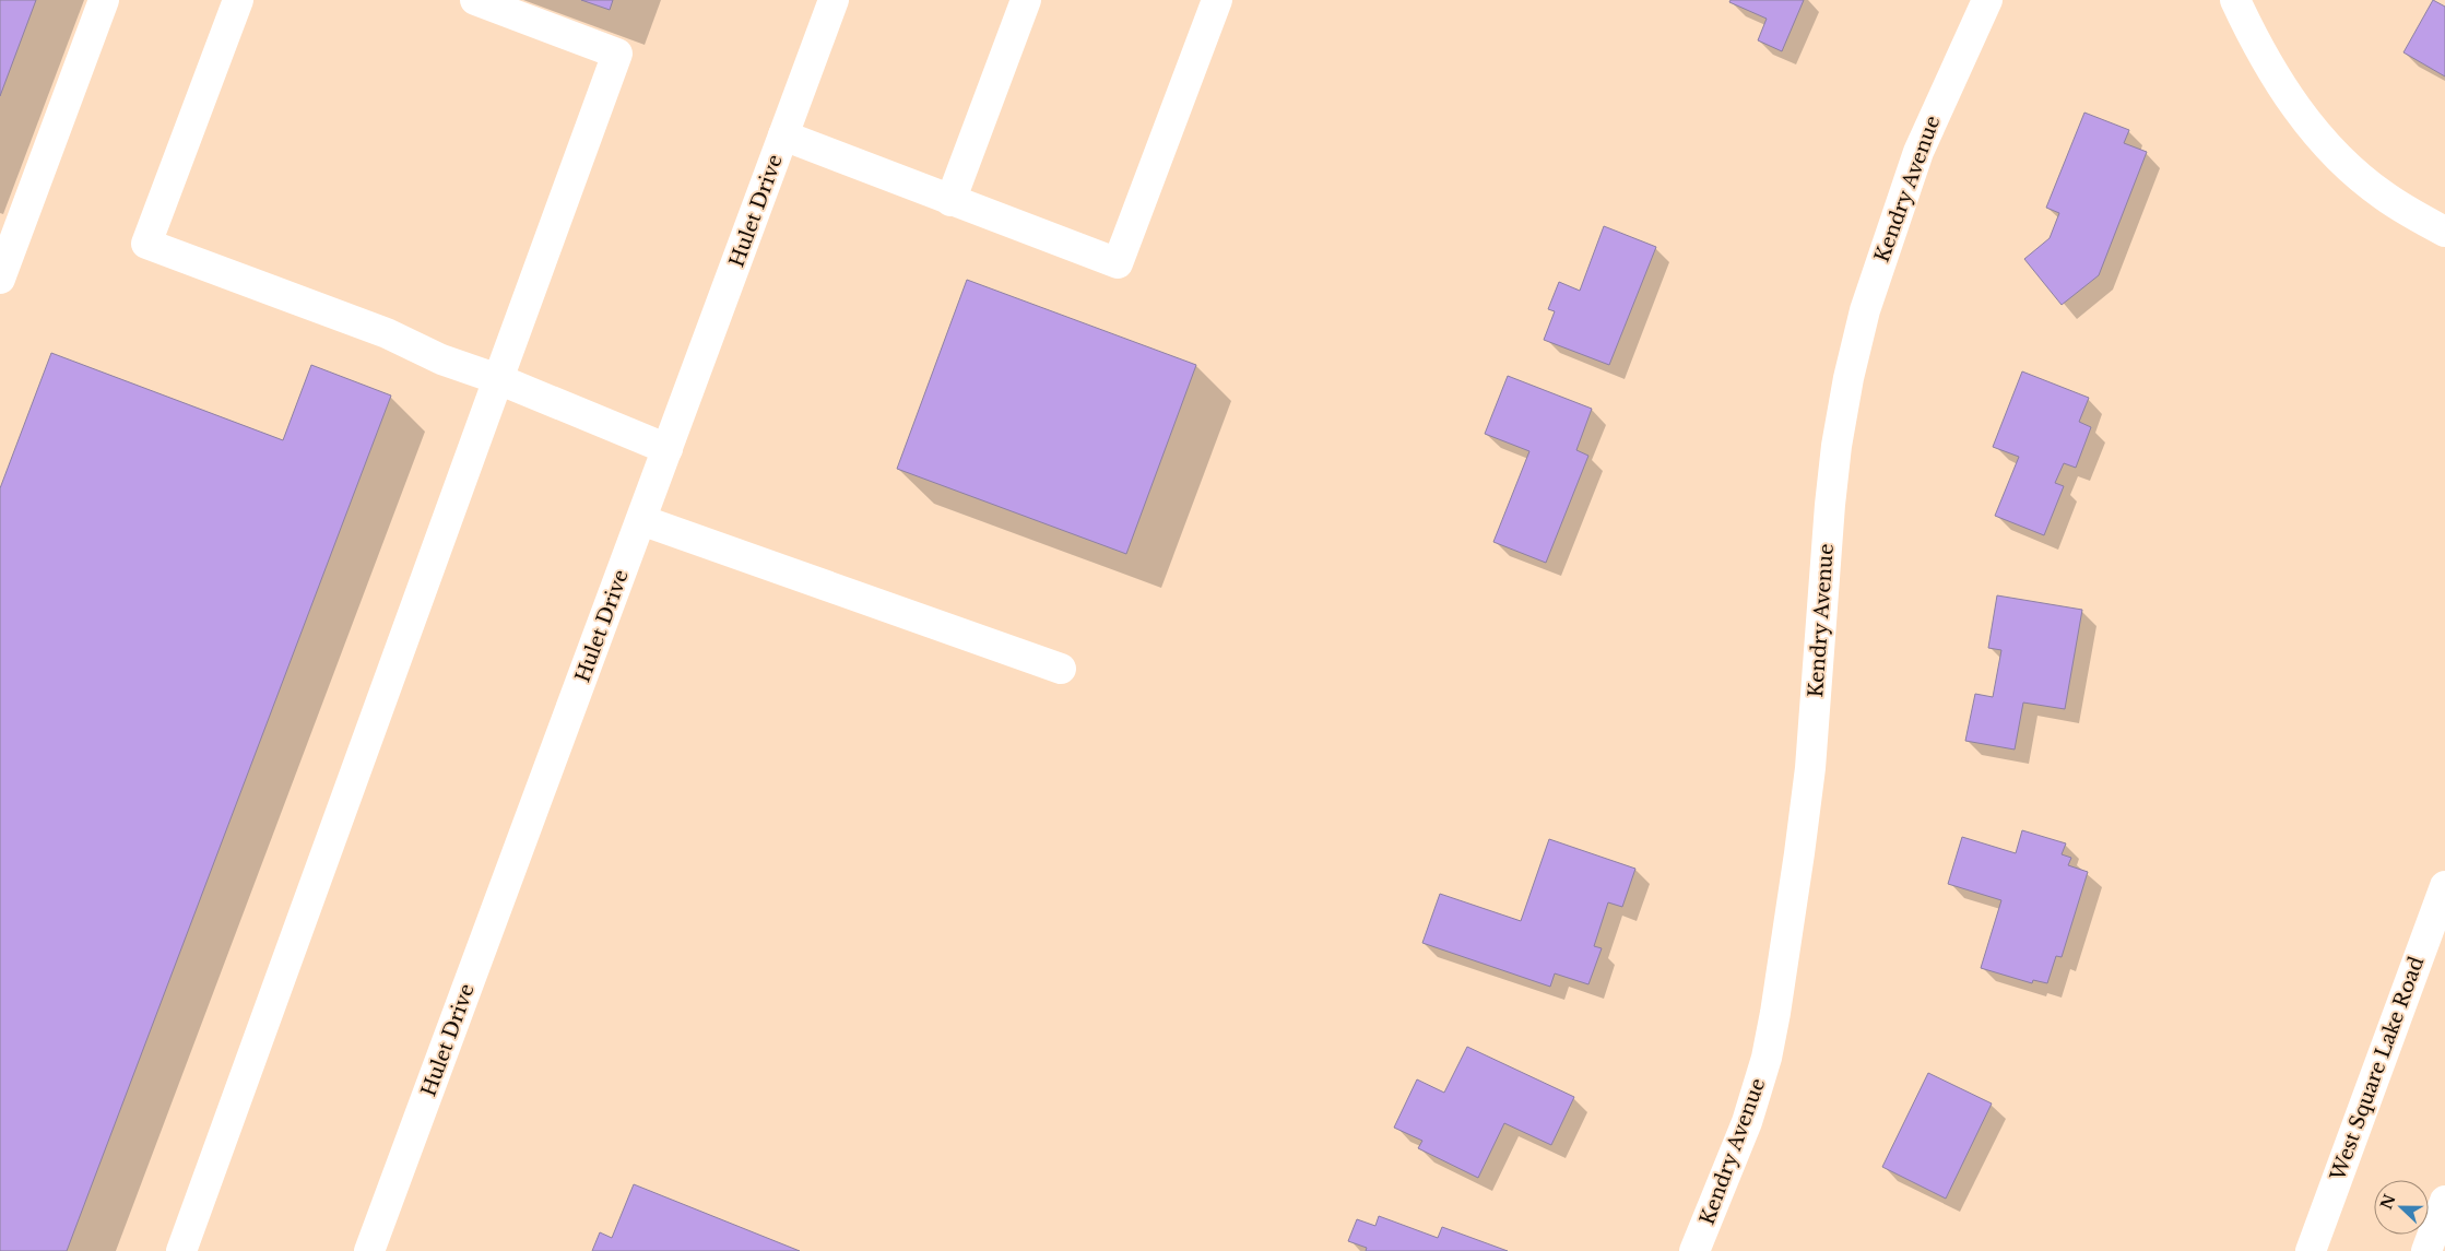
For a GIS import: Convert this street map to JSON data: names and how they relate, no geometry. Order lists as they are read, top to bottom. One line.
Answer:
{"streets":{"main road":["Kendry Avenue","Hulet Drive","West Square Lake Road"]},"north":"left"}
